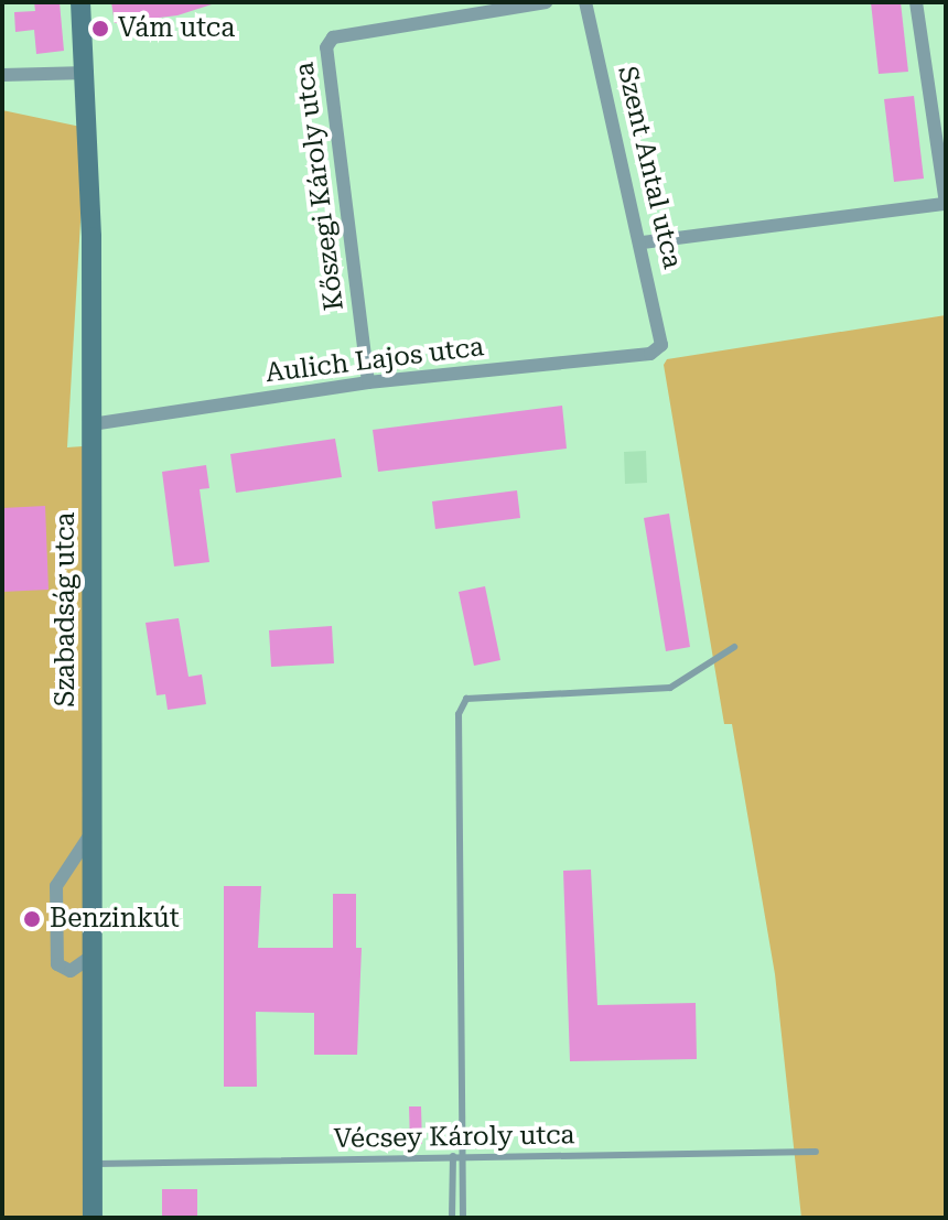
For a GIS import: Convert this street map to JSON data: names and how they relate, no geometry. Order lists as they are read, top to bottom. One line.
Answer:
{"streets":{"main road":["Szabadság utca"],"street":["Szent Antal utca","Kőszegi Károly utca","Aulich Lajos utca"],"lane":["Vécsey Károly utca"]},"crossings":[["Szent Antal utca","Aulich Lajos utca"],["Kőszegi Károly utca","Aulich Lajos utca"],["Aulich Lajos utca","Szabadság utca"],["Szabadság utca","Vécsey Károly utca"]],"places":["Vám utca","Benzinkút"]}
